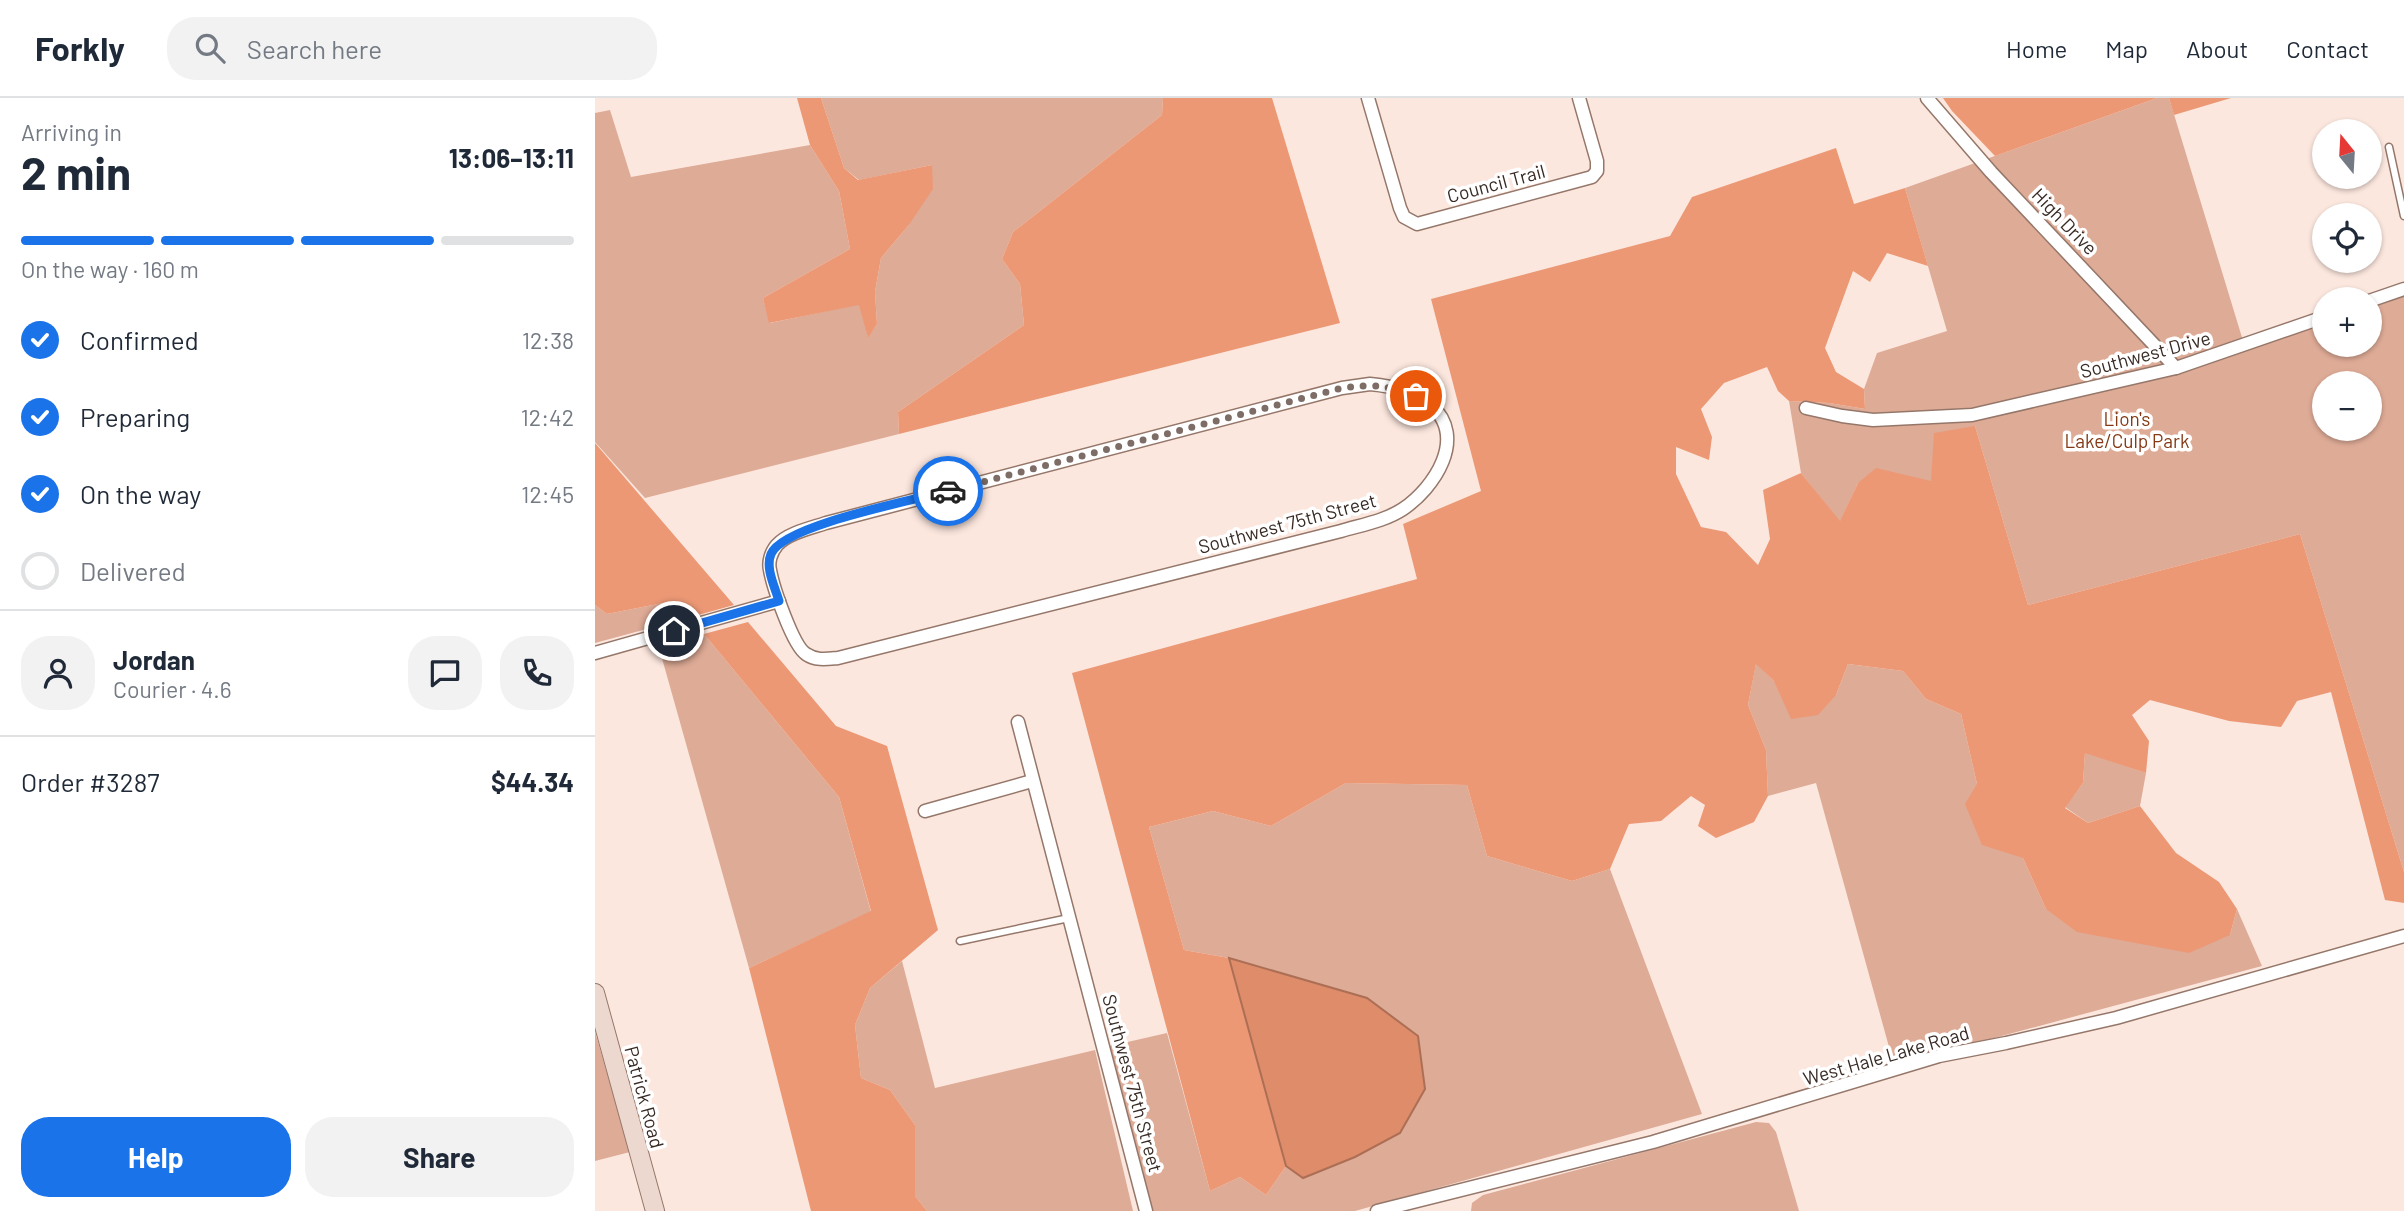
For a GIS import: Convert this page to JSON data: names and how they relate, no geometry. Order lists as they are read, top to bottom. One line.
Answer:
{"streets":{"street":["Council Trail","High Drive","Southwest Drive","Southwest 75th Street","West Hale Lake Road","Patrick Road"]},"crossings":[["High Drive","Southwest Drive"]],"parks":["Lion's Lake/Culp Park"],"north":"top","page":{"header":"Forkly","search":"Search here","nav":["Home","Map","About","Contact"],"heading":["2 min","Arriving in","13:06–13:11"],"panel":["Jordan","Courier · 4.6","Order #3287","$44.34"],"map_buttons":["+","−"],"bar":"On the way · 160 m","list":[["Confirmed","12:38"],["Preparing","12:42"],["On the way","12:45"],"Delivered"],"buttons":["Help","Share"]}}
